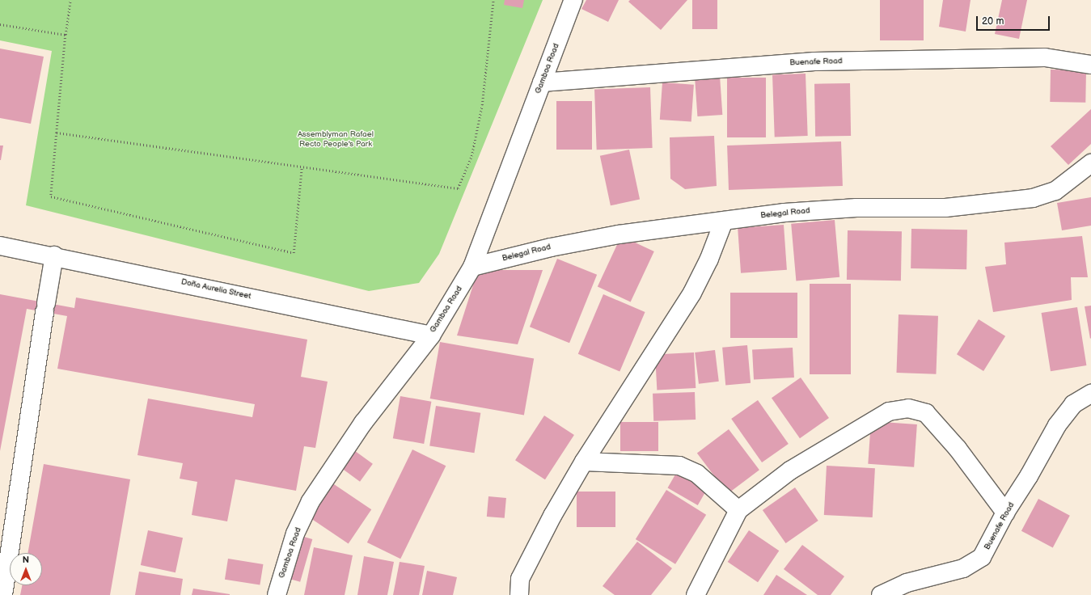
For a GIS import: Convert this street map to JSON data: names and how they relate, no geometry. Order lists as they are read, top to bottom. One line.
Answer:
{"streets":{"street":["Buenafe Road","Gamboa Road","Belegal Road","Doña Aurelia Street"]},"crossings":[["Buenafe Road","Gamboa Road"],["Gamboa Road","Belegal Road"],["Gamboa Road","Doña Aurelia Street"]],"parks":["Assemblyman Rafael Recto People's Park"],"scale_bar":"20 m","north":"top"}
